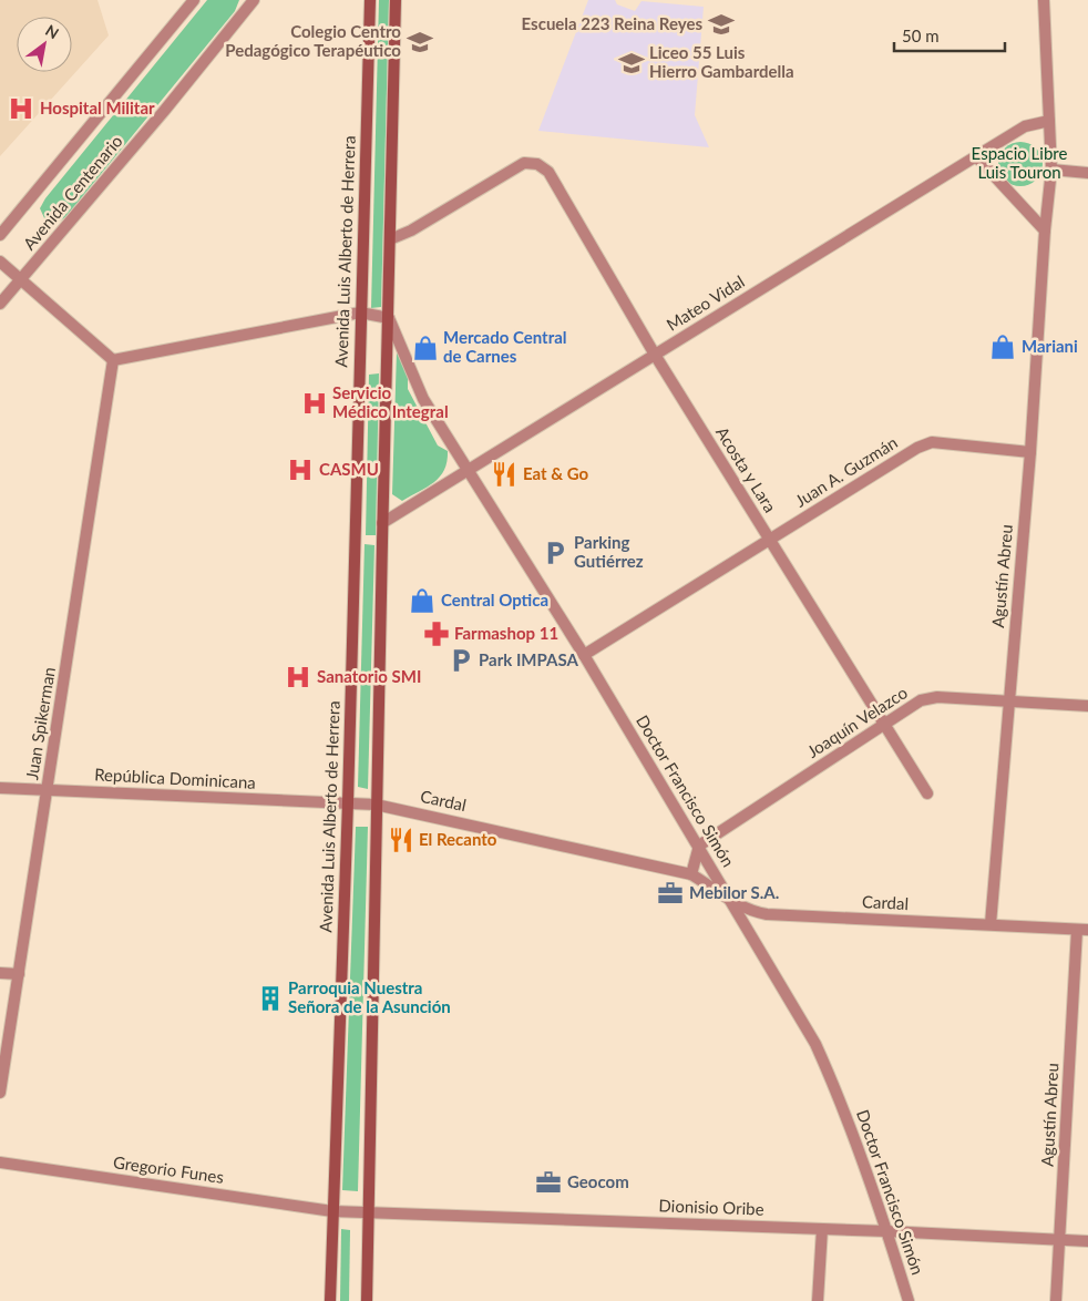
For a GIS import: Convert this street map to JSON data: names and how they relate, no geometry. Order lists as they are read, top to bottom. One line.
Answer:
{"streets":{"main road":["Avenida Luis Alberto de Herrera"],"street":["Avenida Centenario","Mateo Vidal","Acosta y Lara","Juan A. Guzmán","Agustín Abreu","Joaquín Velazco","Juan Spikerman","República Dominicana","Doctor Francisco Simón","Cardal","Gregorio Funes","Dionisio Oribe"]},"crossings":[["Avenida Luis Alberto de Herrera","República Dominicana"],["Avenida Luis Alberto de Herrera","Cardal"],["Avenida Luis Alberto de Herrera","Gregorio Funes"],["Avenida Luis Alberto de Herrera","Dionisio Oribe"],["Mateo Vidal","Acosta y Lara"],["Mateo Vidal","Agustín Abreu"],["Mateo Vidal","Doctor Francisco Simón"],["Acosta y Lara","Juan A. Guzmán"],["Acosta y Lara","Joaquín Velazco"],["Juan A. Guzmán","Agustín Abreu"],["Juan A. Guzmán","Doctor Francisco Simón"],["Agustín Abreu","Joaquín Velazco"],["Agustín Abreu","Cardal"],["Agustín Abreu","Dionisio Oribe"],["Joaquín Velazco","Doctor Francisco Simón"],["Juan Spikerman","República Dominicana"],["República Dominicana","Cardal"],["Doctor Francisco Simón","Cardal"],["Doctor Francisco Simón","Dionisio Oribe"],["Gregorio Funes","Dionisio Oribe"]],"parks":["Espacio Libre Luis Touron"],"places":{"school or university":["Escuela 223 Reina Reyes","Colegio Centro Pedagógico Terapéutico","Liceo 55 Luis Hierro Gambardella"],"hospital":["Hospital Militar","Servicio Médico Integral","CASMU","Sanatorio SMI"],"shop":["Mariani","Mercado Central de Carnes","Central Optica"],"restaurant":["Eat & Go","El Recanto"],"parking":["Parking Gutiérrez","Park IMPASA"],"pharmacy":["Farmashop 11"],"office":["Mebilor S.A.","Geocom"],"building":["Parroquia Nuestra Señora de la Asunción"]},"scale_bar":"50 m","north":"top right"}
